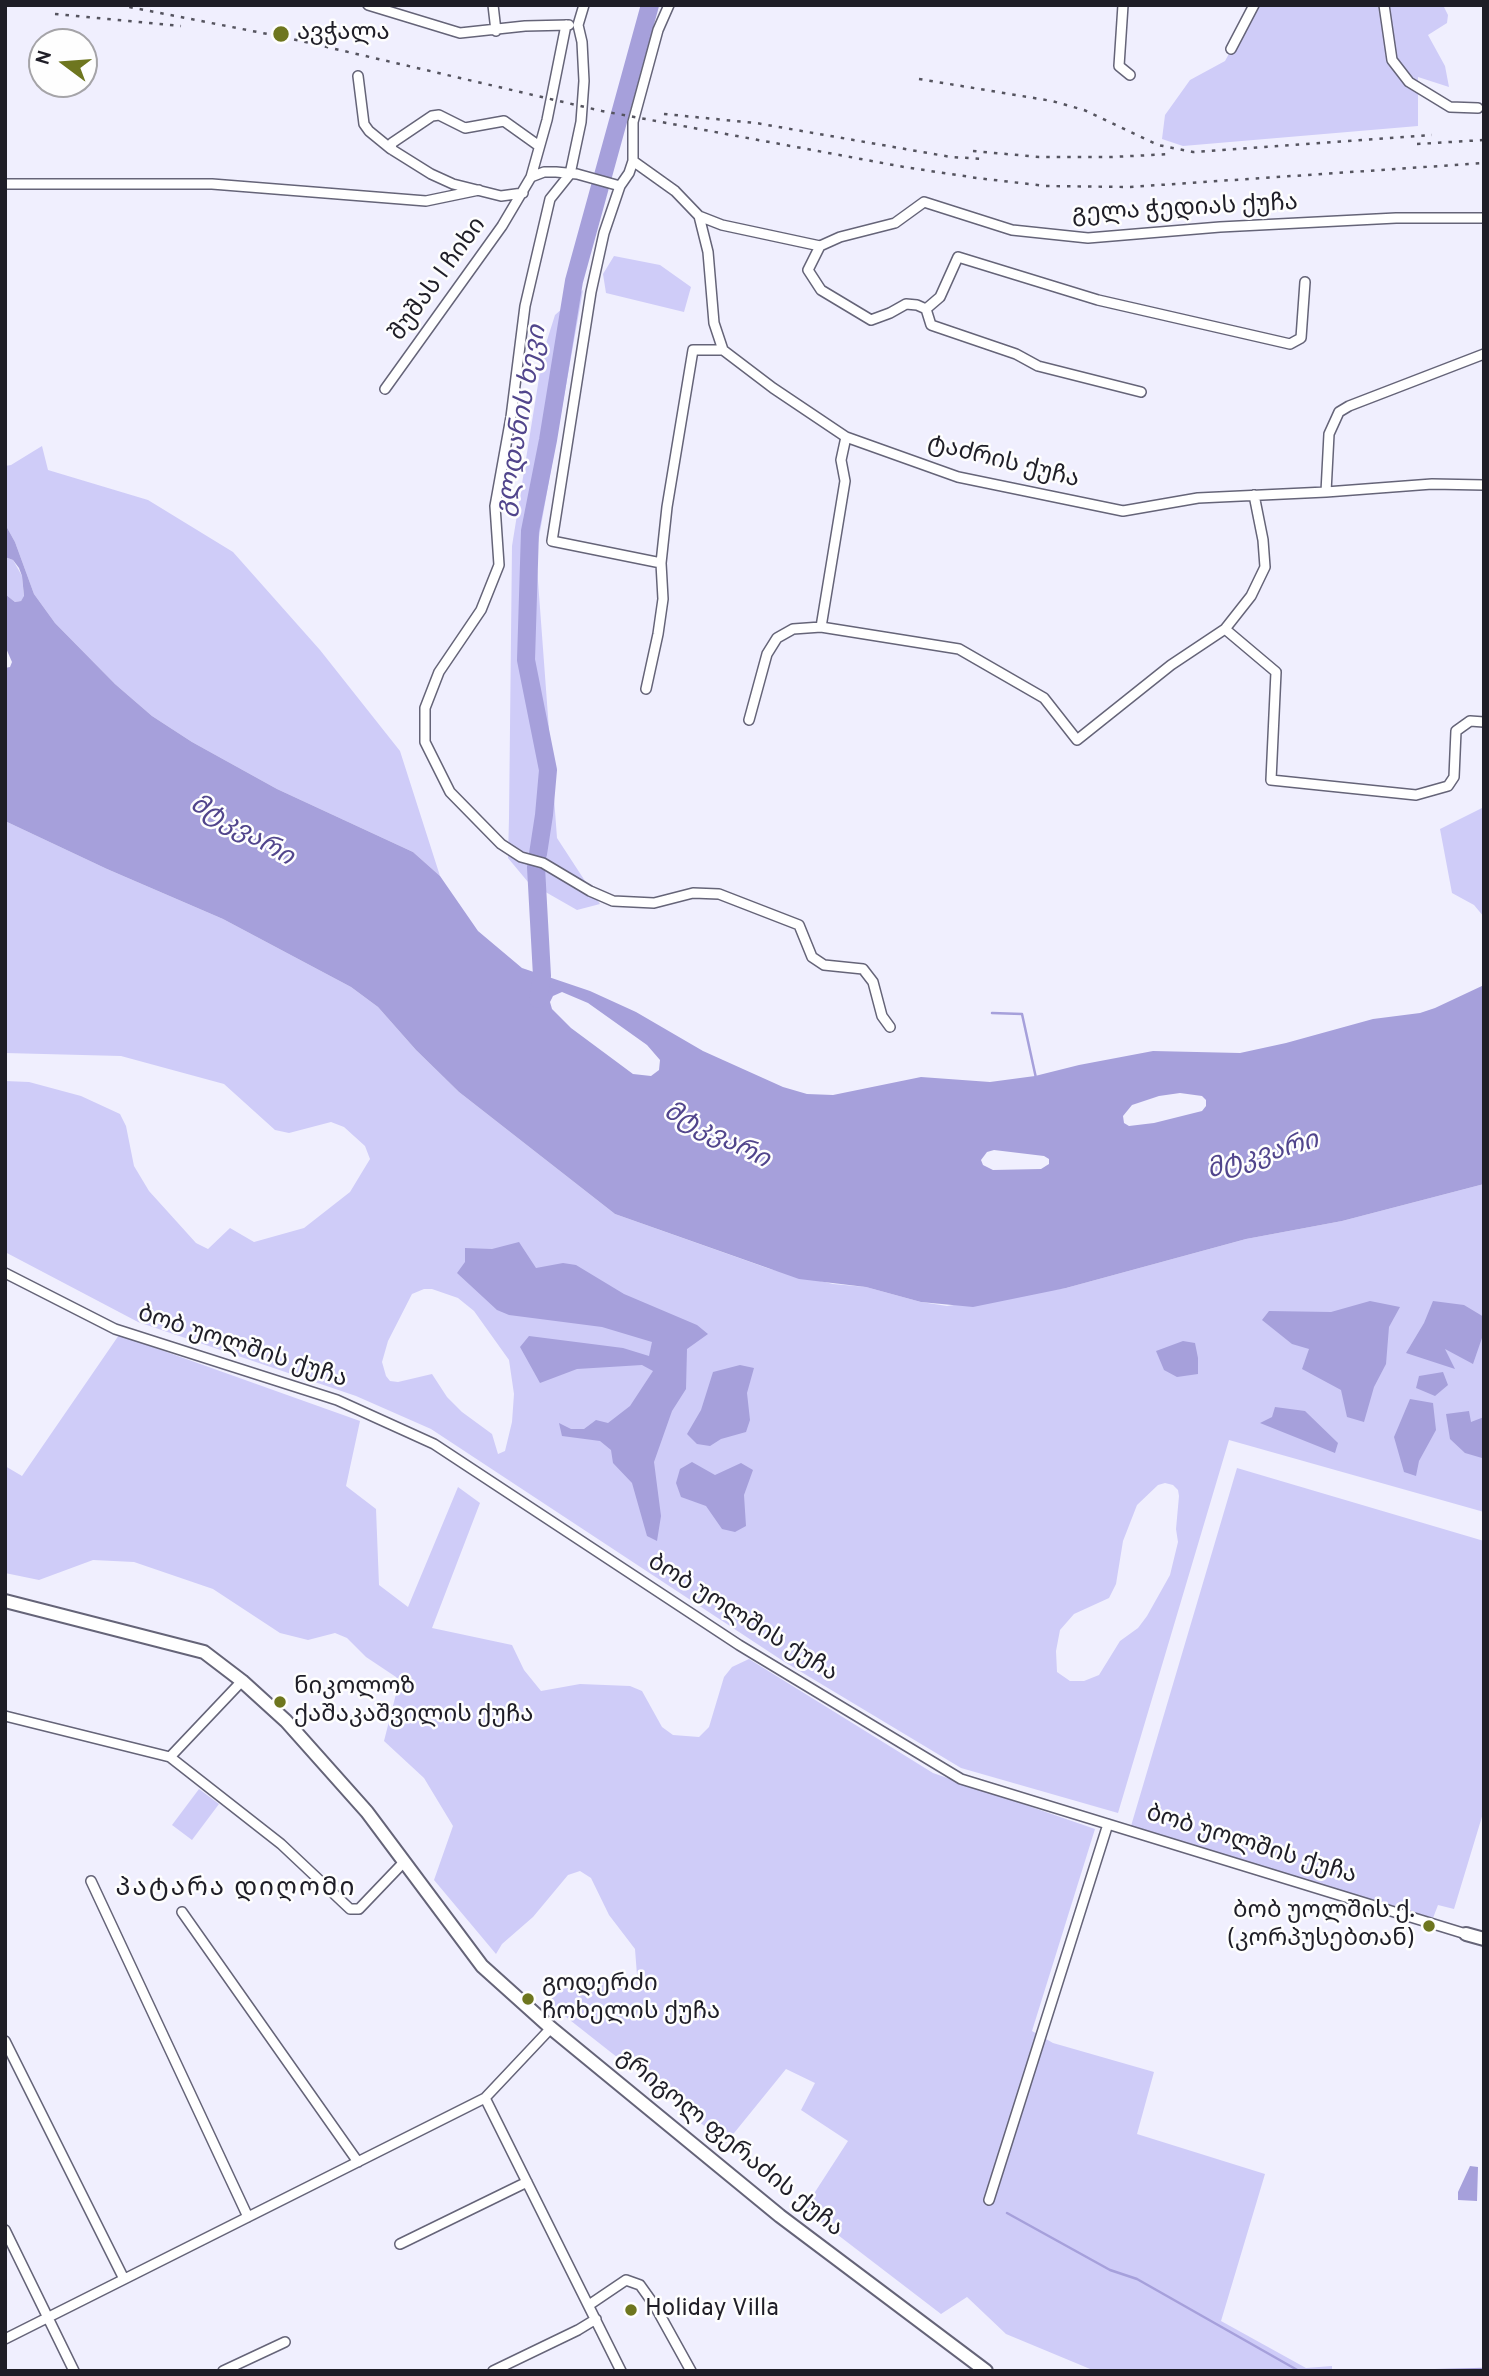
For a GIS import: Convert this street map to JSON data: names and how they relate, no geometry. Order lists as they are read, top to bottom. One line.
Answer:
{"streets":{"street":["გელა ჭედიას ქუჩა","შუშას I ჩიხი","ტაძრის ქუჩა","ბობ უოლშის ქუჩა","გრიგოლ ფერაძის ქუჩა"]},"districts":["პატარა დიღომი"],"water":["გლდანის ხევი","მტკვარი"],"places":["ავჭალა","ნიკოლოზ ქაშაკაშვილის ქუჩა","ბობ უოლშის ქ. (კორპუსებთან)","გოდერძი ჩოხელის ქუჩა","Holiday Villa"],"north":"left"}
